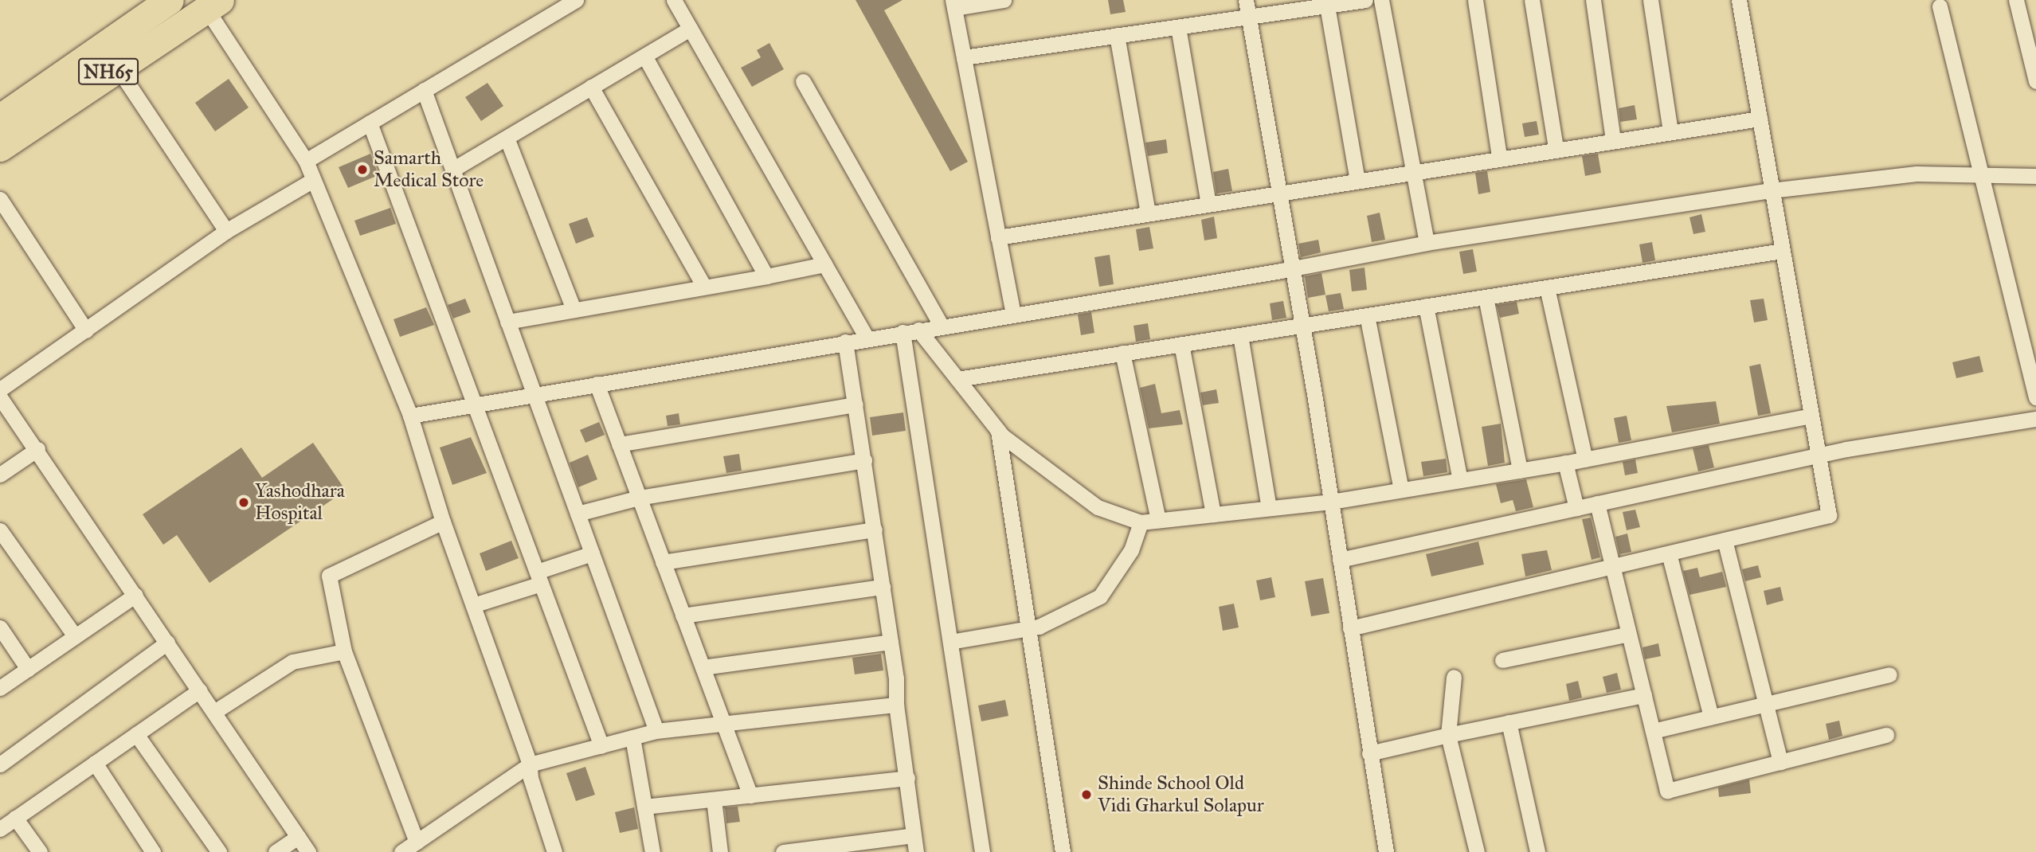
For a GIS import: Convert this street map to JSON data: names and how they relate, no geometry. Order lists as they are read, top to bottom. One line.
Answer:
{"streets":{"highway":["NH65"]},"places":["Samarth Medical Store","Yashodhara Hospital","Shinde School Old Vidi Gharkul Solapur"]}
